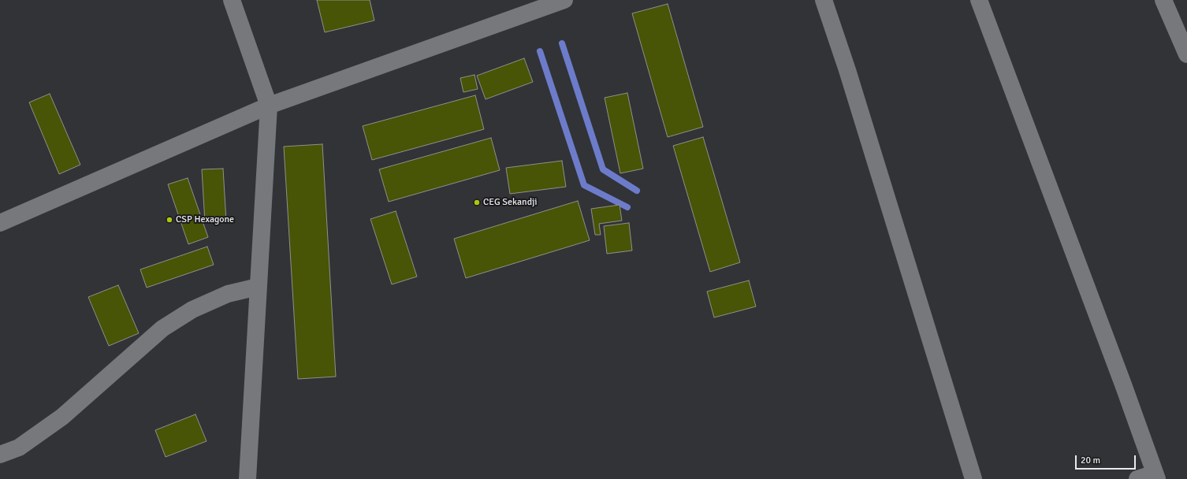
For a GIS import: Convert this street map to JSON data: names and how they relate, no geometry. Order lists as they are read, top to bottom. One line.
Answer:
{"places":["CEG Sekandji","CSP Hexagone"],"scale_bar":"20 m"}
